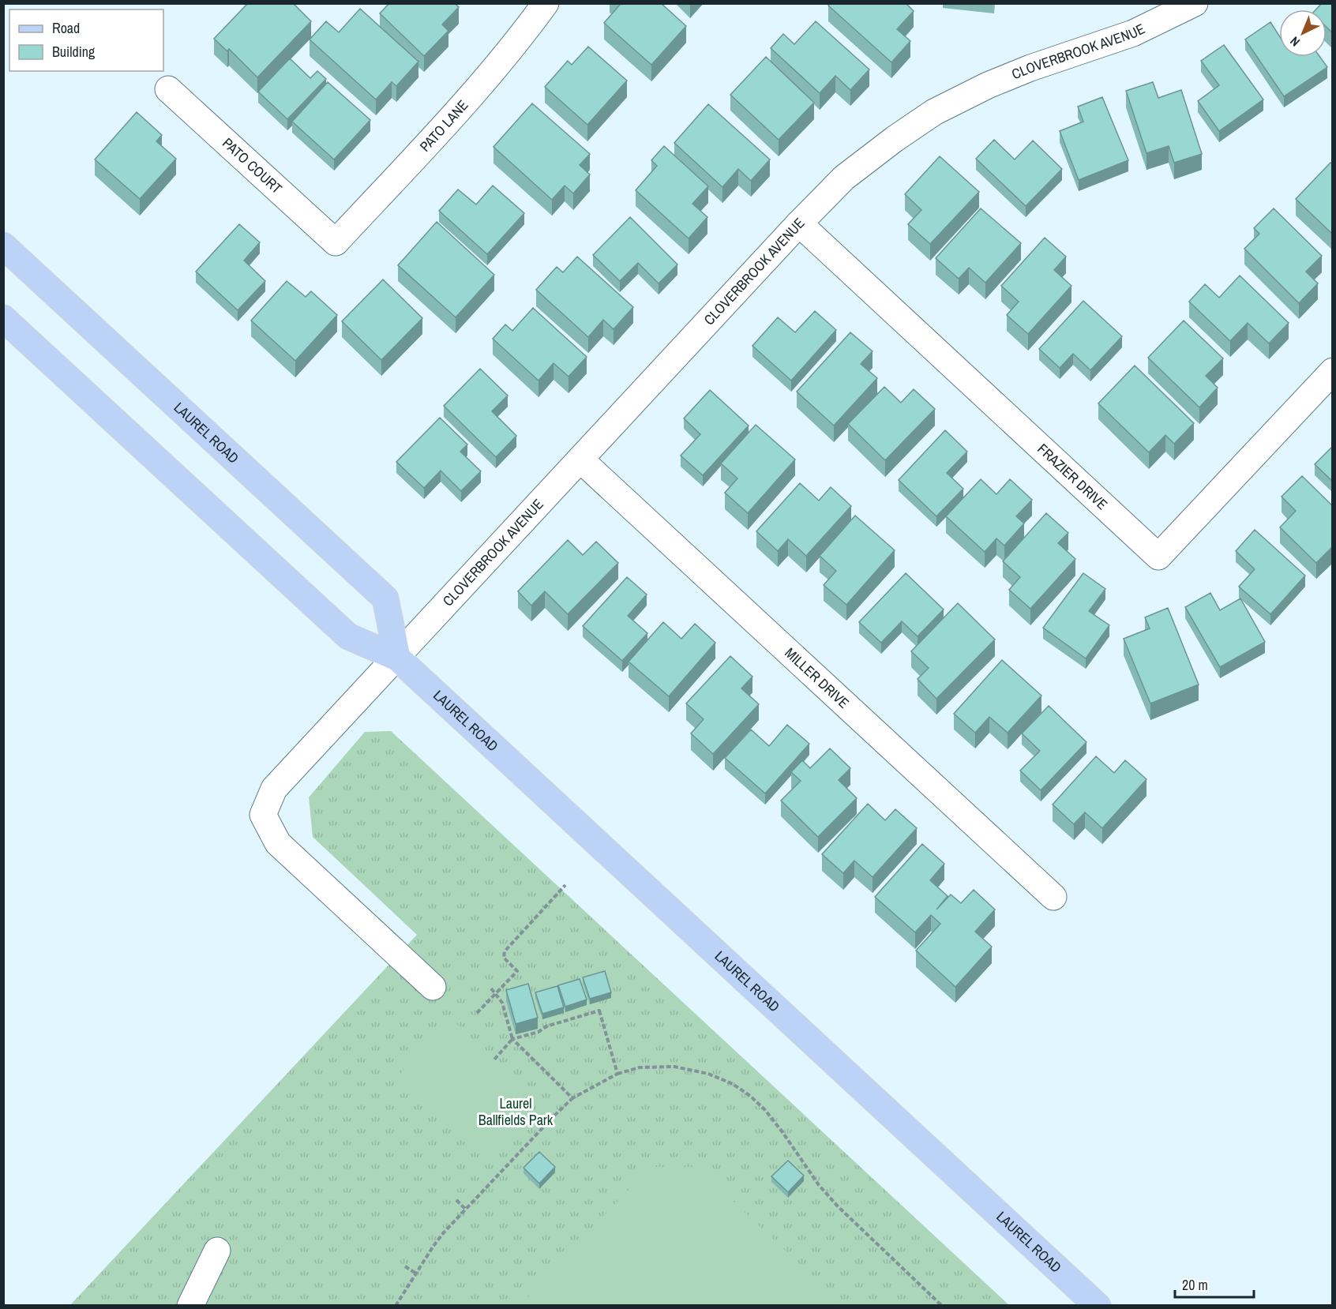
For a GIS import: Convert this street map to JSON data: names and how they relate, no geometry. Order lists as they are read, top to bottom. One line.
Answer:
{"streets":{"main road":["LAUREL ROAD"],"street":["CLOVERBROOK AVENUE","PATO LANE","PATO COURT","FRAZIER DRIVE","MILLER DRIVE"]},"crossings":[["CLOVERBROOK AVENUE","LAUREL ROAD"],["CLOVERBROOK AVENUE","FRAZIER DRIVE"],["CLOVERBROOK AVENUE","MILLER DRIVE"],["PATO LANE","PATO COURT"]],"parks":["Laurel Ballfields Park"],"legend":["Road","Building"],"scale_bar":"20 m","north":"bottom left"}
